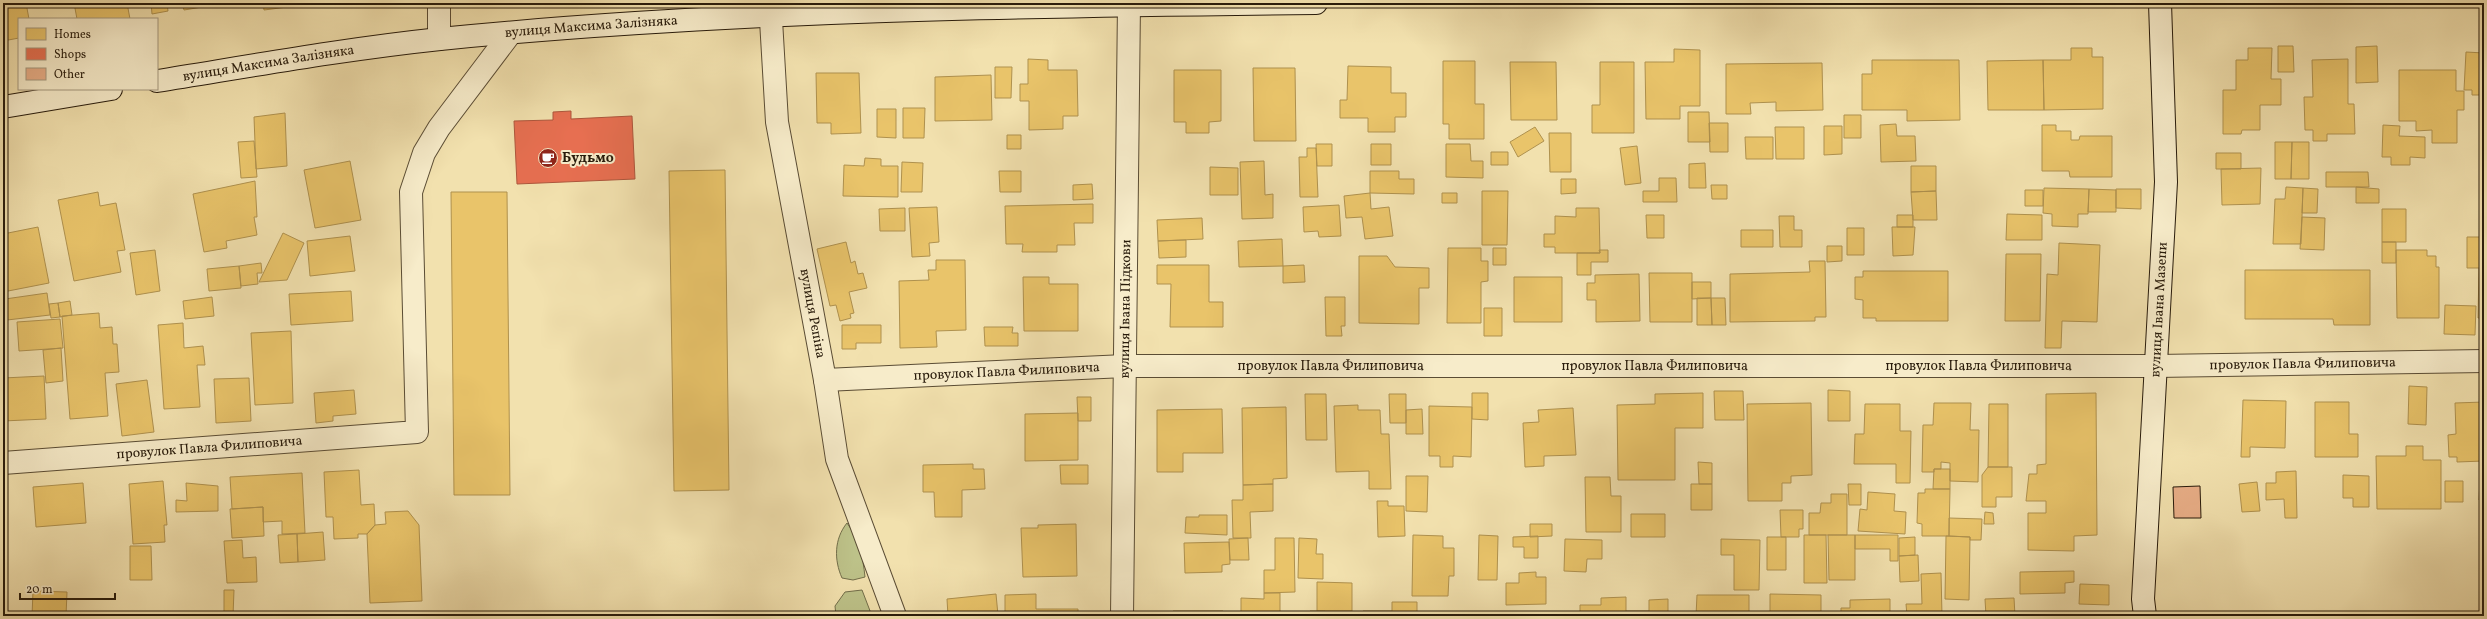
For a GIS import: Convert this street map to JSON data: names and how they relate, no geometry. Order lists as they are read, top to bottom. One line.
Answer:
{"streets":{"street":["вулиця Максима Залізняка","вулиця Івана Підкови","вулиця Івана Мазепи","вулиця Рєпіна","провулок Павла Филиповича"]},"crossings":[["вулиця Максима Залізняка","вулиця Івана Підкови"],["вулиця Максима Залізняка","вулиця Рєпіна"],["вулиця Максима Залізняка","провулок Павла Филиповича"],["вулиця Івана Підкови","провулок Павла Филиповича"],["вулиця Івана Мазепи","провулок Павла Филиповича"],["вулиця Рєпіна","провулок Павла Филиповича"]],"places":{"cafe":["Будьмо"]},"legend":["Homes","Shops","Other"],"scale_bar":"20 m"}
